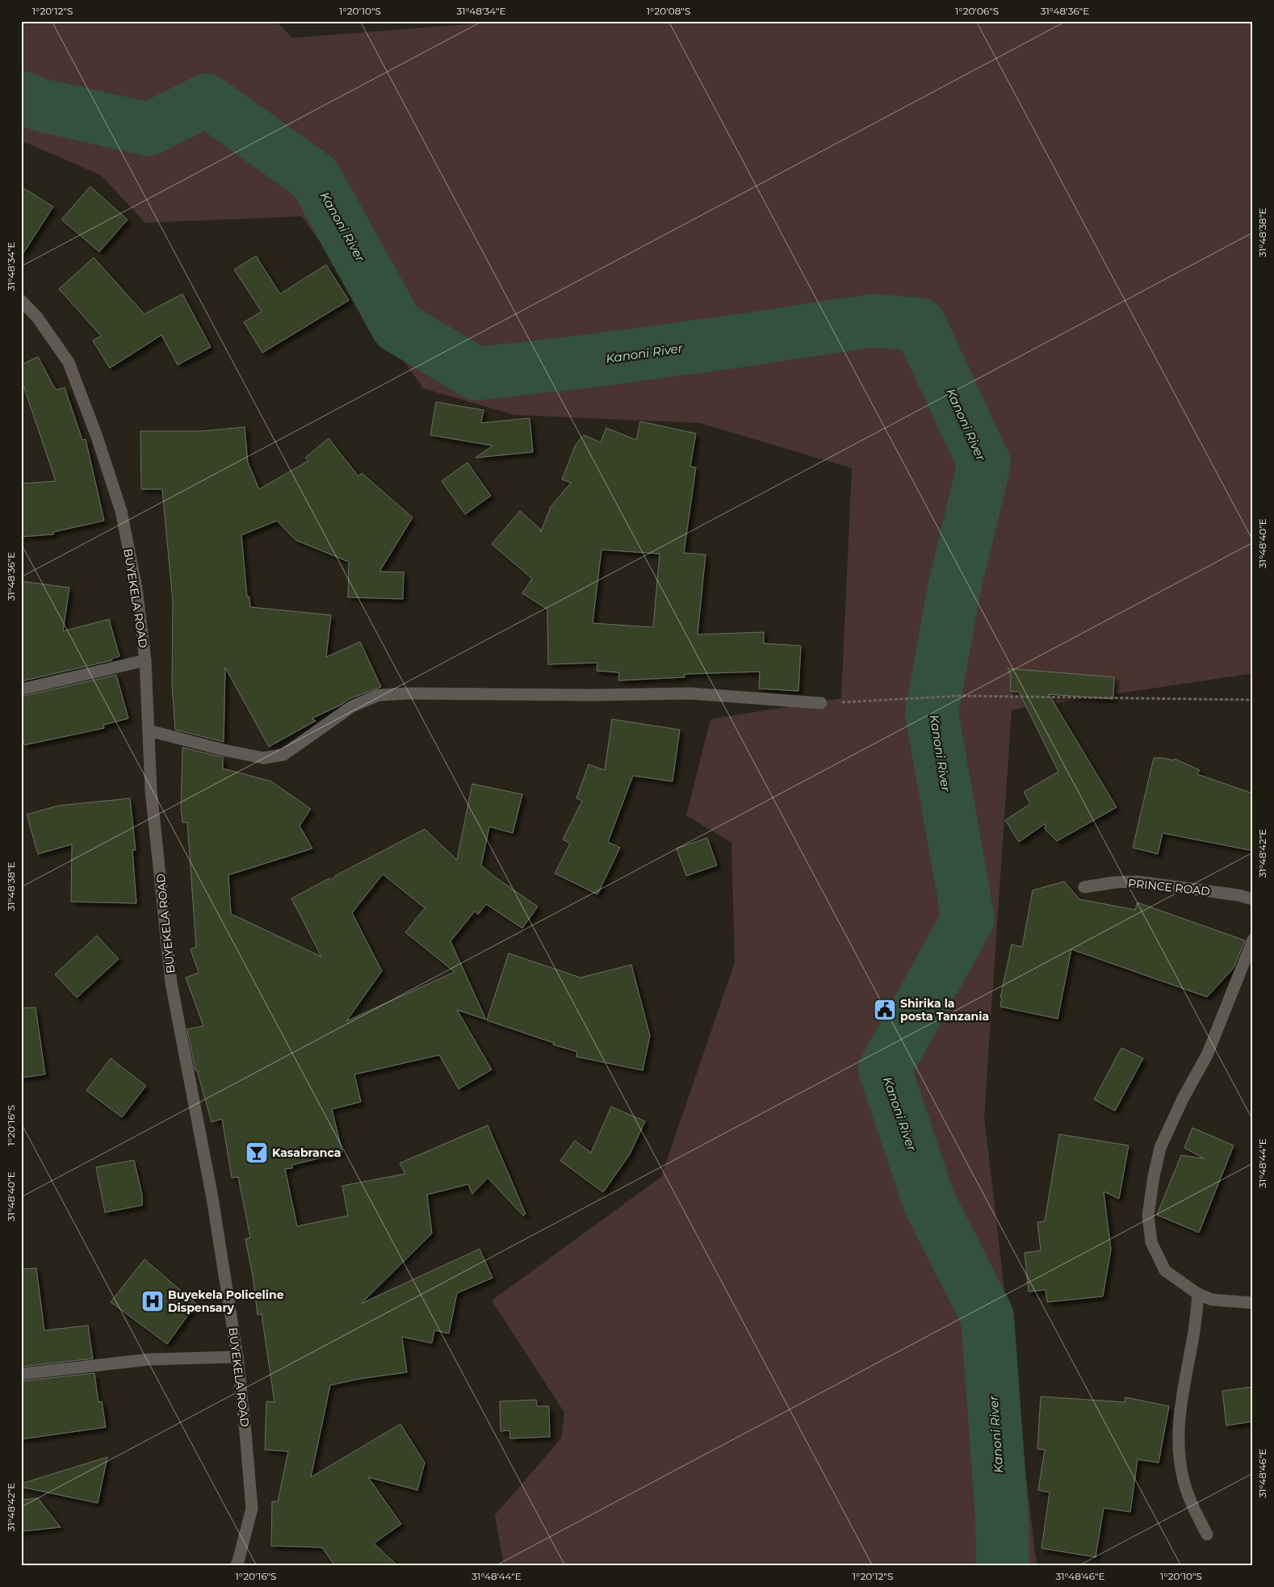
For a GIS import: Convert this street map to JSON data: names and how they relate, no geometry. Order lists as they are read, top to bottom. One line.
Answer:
{"streets":{"street":["BUYEKELA ROAD","PRINCE ROAD"]},"water":["Kanoni River"],"places":{"public building":["Shirika la posta Tanzania"],"bar":["Kasabranca"],"hospital":["Buyekela Policeline Dispensary"]},"coordinates":["1°20'12\"S","1°20'10\"S","31°48'34\"E","1°20'08\"S","1°20'06\"S","31°48'36\"E","31°48'38\"E","31°48'40\"E","31°48'42\"E","1°20'16\"S","31°48'44\"E","31°48'46\"E"]}
